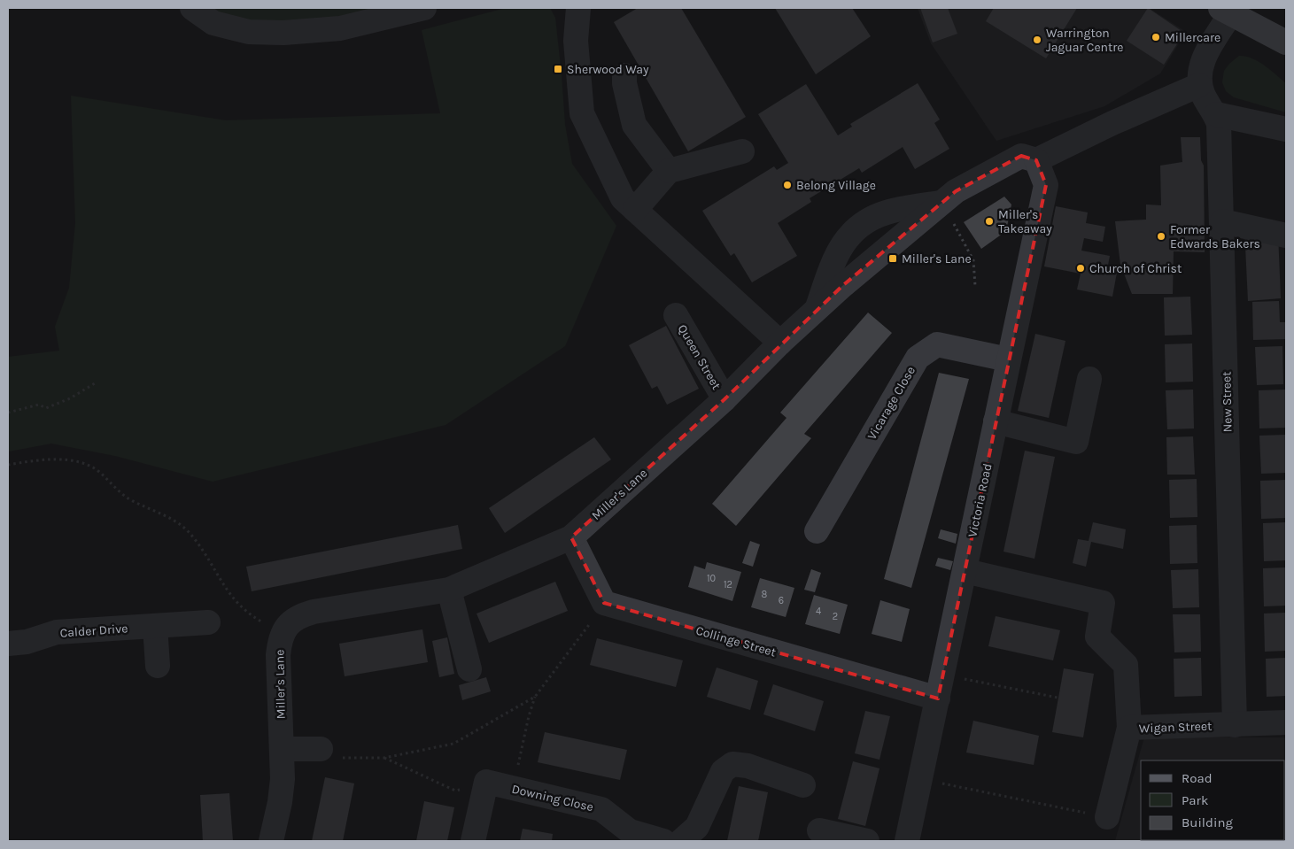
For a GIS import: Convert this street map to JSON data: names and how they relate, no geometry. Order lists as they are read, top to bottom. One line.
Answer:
{"streets":{"street":["Queen Street","New Street","Vicarage Close","Miller's Lane","Victoria Road","Calder Drive","Collinge Street","Wigan Street","Downing Close"]},"crossings":[["Queen Street","Miller's Lane"],["New Street","Wigan Street"],["Vicarage Close","Victoria Road"],["Miller's Lane","Victoria Road"],["Victoria Road","Collinge Street"]],"places":{"other":["Millercare","Warrington Jaguar Centre","Belong Village","Miller's Takeaway","Former Edwards Bakers","Church of Christ"],"transit":["Sherwood Way","Miller's Lane"]},"house_numbers":["10","12","8","6","4","2"],"legend":["Road","Park","Building"]}
